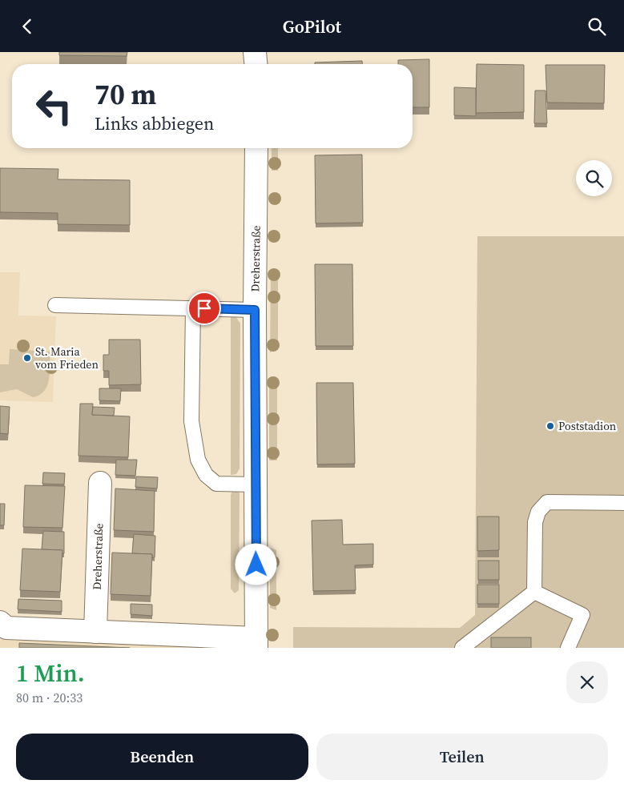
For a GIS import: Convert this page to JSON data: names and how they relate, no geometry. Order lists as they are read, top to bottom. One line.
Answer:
{"streets":{"main road":["Dreherstraße"]},"places":["St. Maria vom Frieden","Poststadion"],"page":{"header":"GoPilot","turn":["70 m","Links abbiegen"],"heading":["1 Min.","80 m · 20:33"],"buttons":["Beenden","Teilen"]}}
